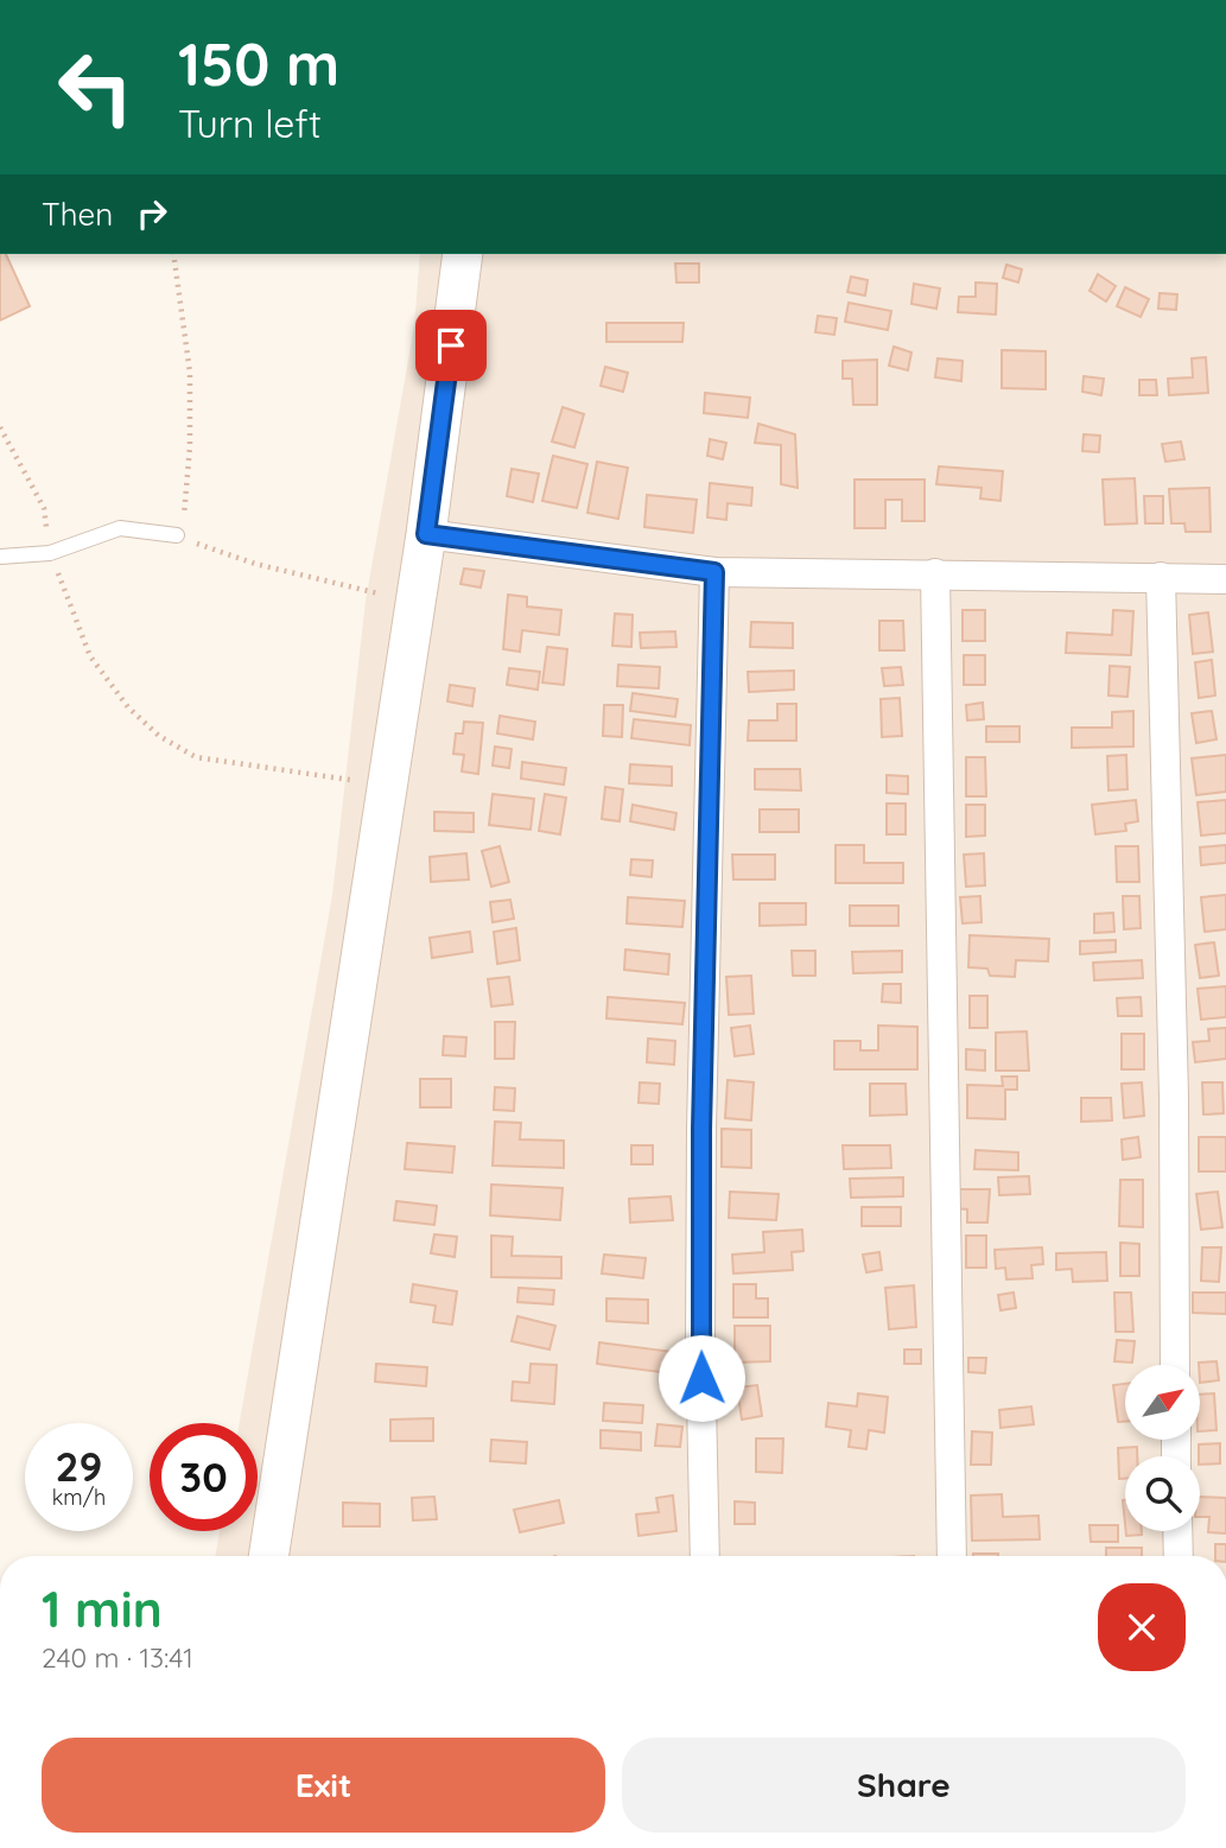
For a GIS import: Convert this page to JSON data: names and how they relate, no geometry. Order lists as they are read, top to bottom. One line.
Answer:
{"north":"top right","page":{"turn":["150 m","Turn left"],"then":"Then","speed":"29 km/h","limit":"30","heading":["1 min","240 m · 13:41"],"buttons":["Exit","Share"]}}
